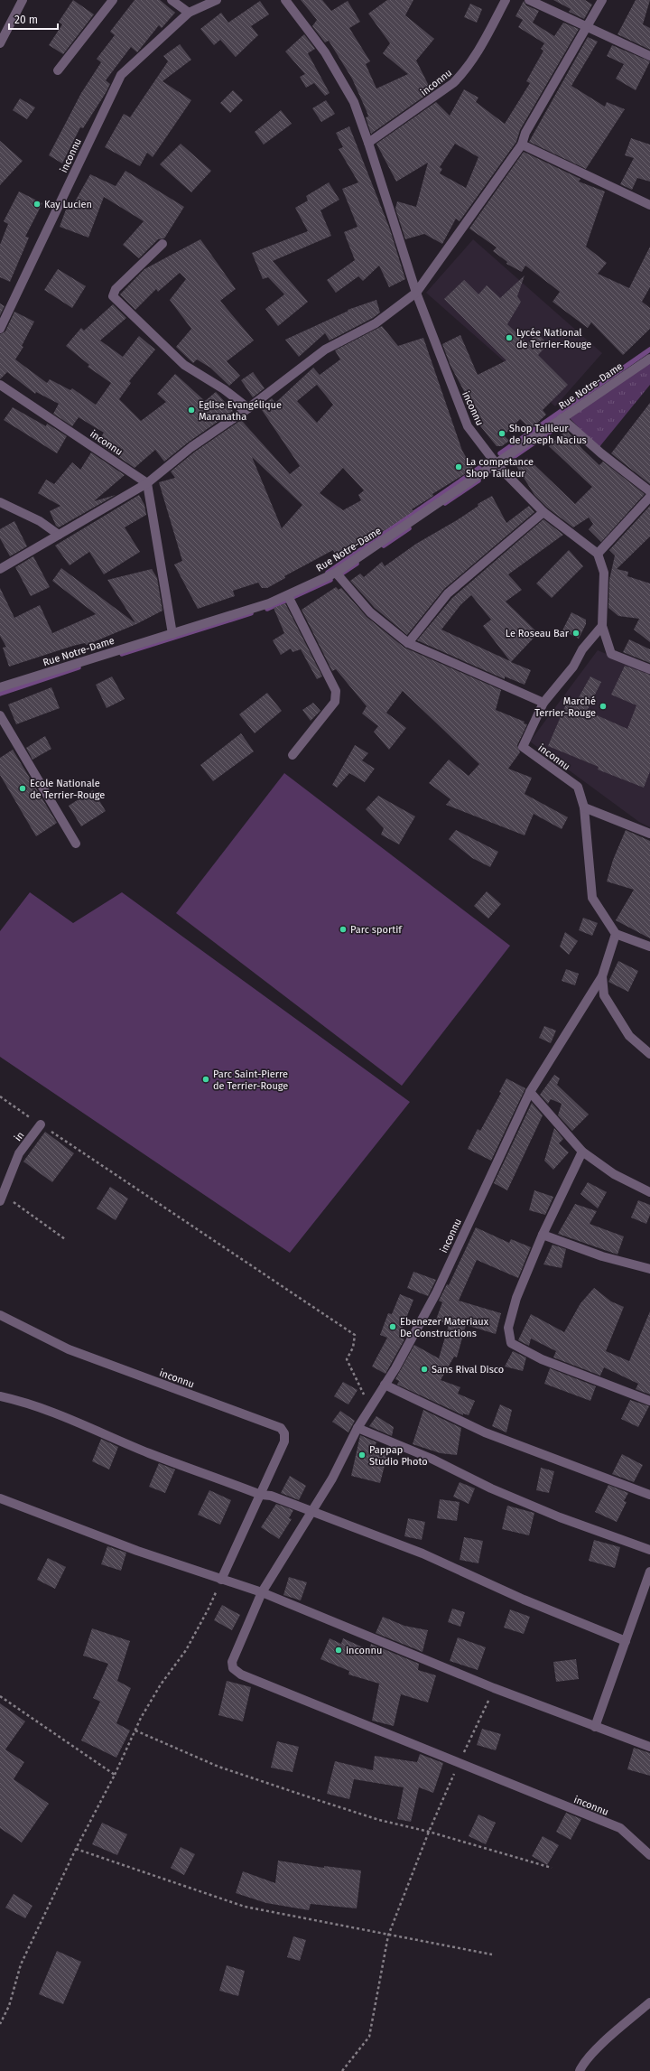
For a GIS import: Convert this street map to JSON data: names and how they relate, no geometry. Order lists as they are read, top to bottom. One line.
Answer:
{"streets":{"street":["inconnu","Rue Notre-Dame","in"]},"crossings":[["inconnu","Rue Notre-Dame"]],"places":["Kay Lucien","Lycée National de Terrier-Rouge","Eglise Evangélique Maranatha","Shop Tailleur de Joseph Nacius","La competance Shop Tailleur","Le Roseau Bar","Marché Terrier-Rouge","Ecole Nationale de Terrier-Rouge","Parc sportif","Parc Saint-Pierre de Terrier-Rouge","Ebenezer Materiaux De Constructions","Sans Rival Disco","Pappap Studio Photo","inconnu"],"scale_bar":"20 m"}
